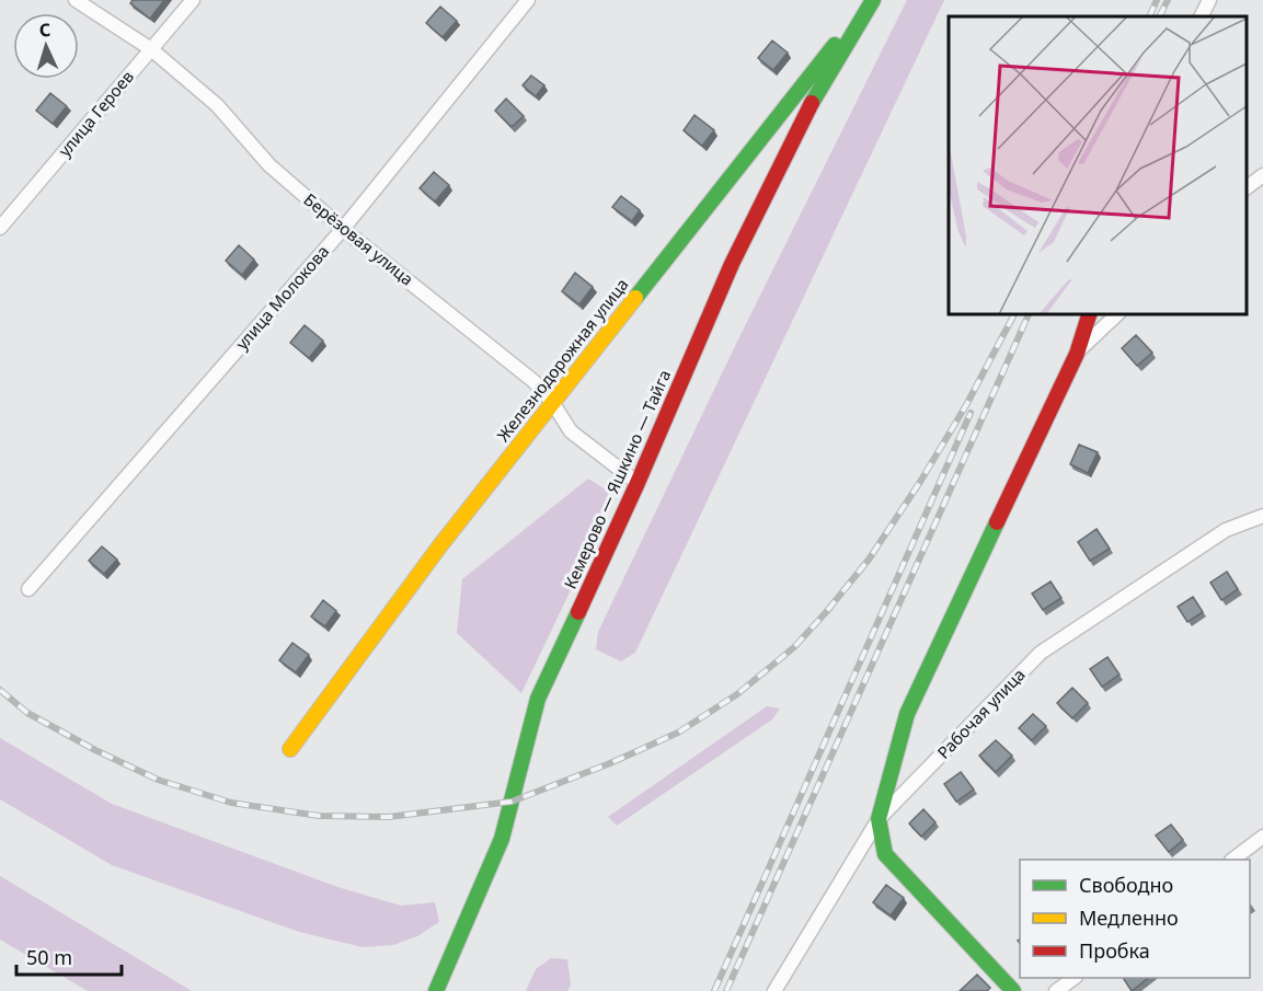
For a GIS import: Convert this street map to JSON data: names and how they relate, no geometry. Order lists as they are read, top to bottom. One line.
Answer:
{"streets":{"street":["улица Героев","Берёзовая улица","улица Молокова","Железнодорожная улица","Кемерово — Яшкино — Тайга","Рабочая улица"]},"crossings":[["улица Героев","Берёзовая улица"],["Берёзовая улица","улица Молокова"],["Берёзовая улица","Железнодорожная улица"],["Берёзовая улица","Кемерово — Яшкино — Тайга"],["Железнодорожная улица","Кемерово — Яшкино — Тайга"]],"legend":["Свободно","Медленно","Пробка"],"scale_bar":"50 m","north":"top"}
